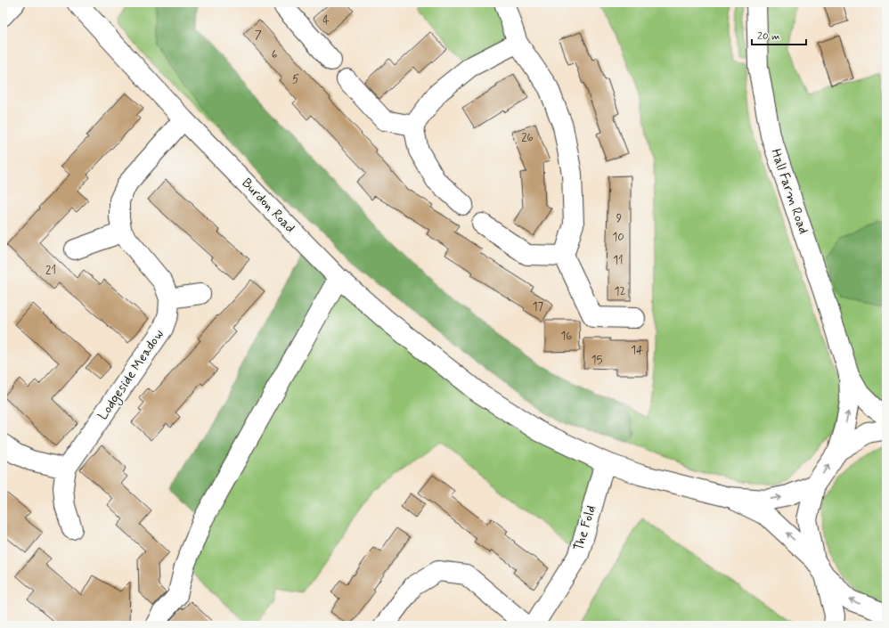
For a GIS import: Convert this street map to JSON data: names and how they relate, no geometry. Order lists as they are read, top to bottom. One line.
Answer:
{"streets":{"street":["Hall Farm Road","Burdon Road","Lodgeside Meadow","The Fold"]},"crossings":[["Burdon Road","The Fold"]],"house_numbers":["4","7","6","5","26","9","10","11","21","12","17","16","14","15"],"scale_bar":"20 m"}
